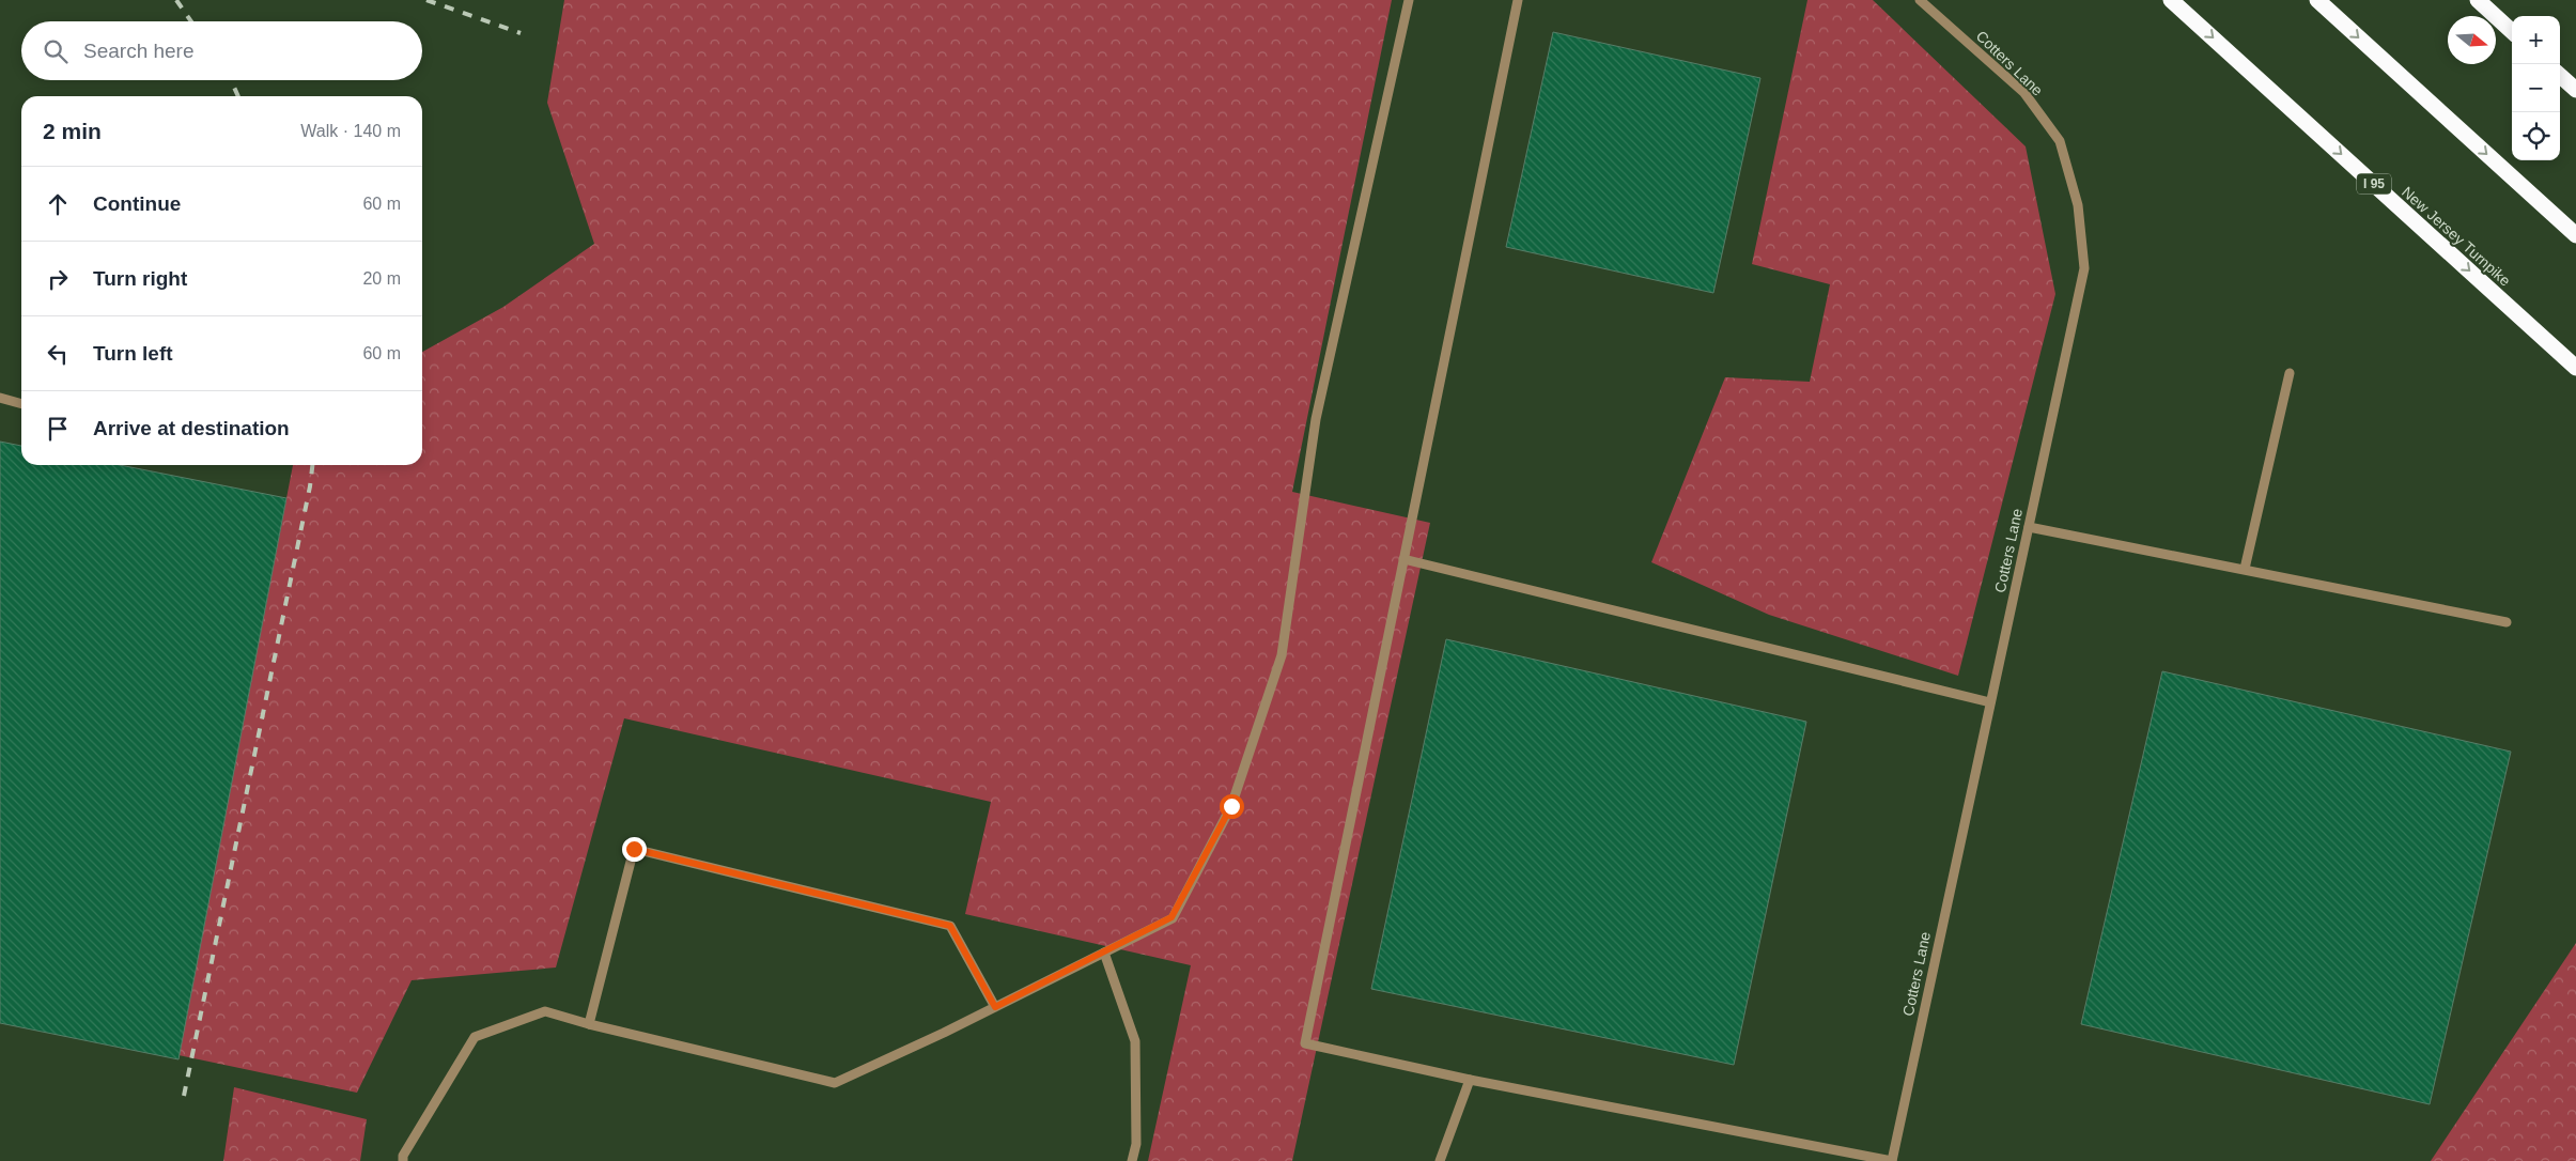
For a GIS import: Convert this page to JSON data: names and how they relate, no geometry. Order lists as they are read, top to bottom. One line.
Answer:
{"streets":{"highway":["I 95","New Jersey Turnpike"],"street":["Cotters Lane"]},"north":"right","page":{"map_buttons":["+","−"],"search":"Search here","heading":["2 min","Walk · 140 m"],"list":[["Continue","60 m"],["Turn right","20 m"],["Turn left","60 m"],"Arrive at destination"]}}
